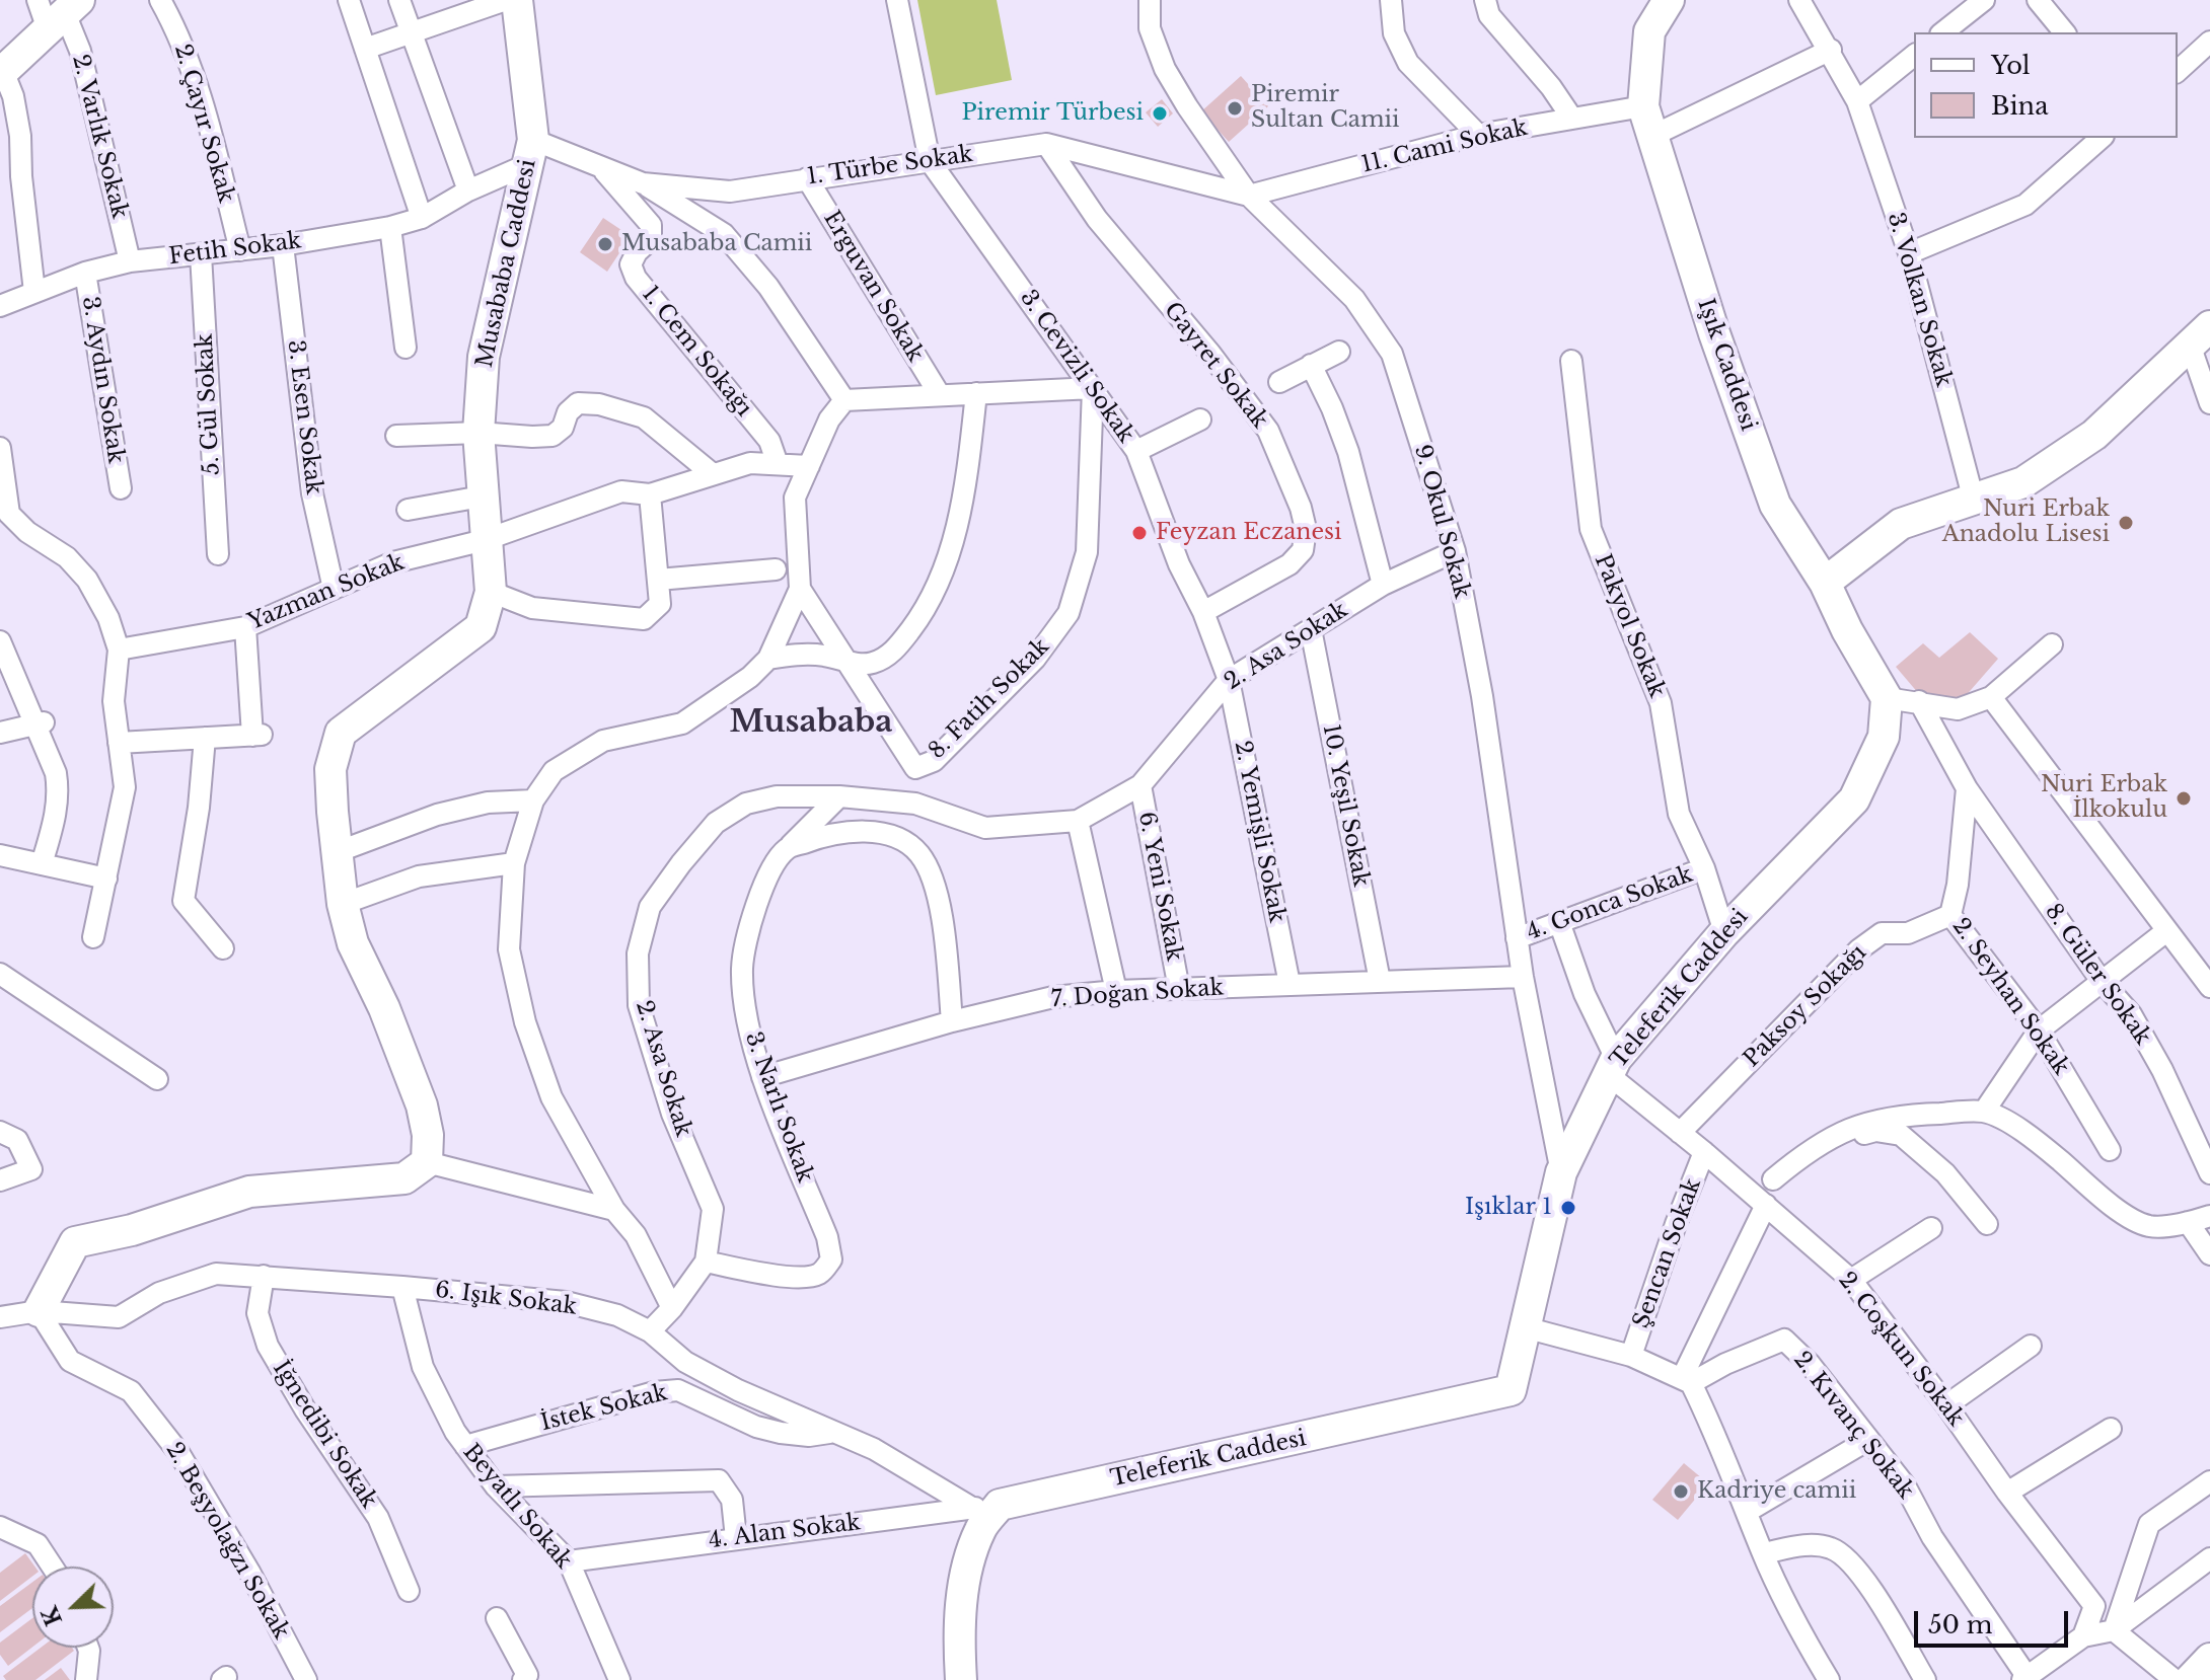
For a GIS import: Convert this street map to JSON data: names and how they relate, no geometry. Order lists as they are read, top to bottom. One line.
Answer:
{"streets":{"main road":["Musababa Caddesi","Işık Caddesi","Teleferik Caddesi"],"street":["2. Çayır Sokak","2. Varlık Sokak","11. Cami Sokak","1. Türbe Sokak","Fetih Sokak","Erguvan Sokak","3. Volkan Sokak","1. Cem Sokağı","Gayret Sokak","3. Cevizli Sokak","3. Aydın Sokak","5. Gül Sokak","3. Esen Sokak","9. Okul Sokak","Yazman Sokak","Pakyol Sokak","2. Asa Sokak","8. Fatih Sokak","10. Yeşil Sokak","2. Yemişli Sokak","6. Yeni Sokak","4. Gonca Sokak","8. Güler Sokak","7. Doğan Sokak","2. Seyhan Sokak","Paksoy Sokağı","3. Narlı Sokak","Şencan Sokak","6. Işık Sokak","2. Coşkun Sokak","İstek Sokak","2. Kıvanç Sokak","İğnedibi Sokak","Beyatlı Sokak","4. Alan Sokak","2. Beşyolağzı Sokak"]},"crossings":[["2. Çayır Sokak","Fetih Sokak"],["2. Varlık Sokak","Fetih Sokak"],["11. Cami Sokak","1. Türbe Sokak"],["11. Cami Sokak","Işık Caddesi"],["11. Cami Sokak","9. Okul Sokak"],["1. Türbe Sokak","Fetih Sokak"],["1. Türbe Sokak","Musababa Caddesi"],["1. Türbe Sokak","Erguvan Sokak"],["1. Türbe Sokak","1. Cem Sokağı"],["1. Türbe Sokak","Gayret Sokak"],["1. Türbe Sokak","3. Cevizli Sokak"],["1. Türbe Sokak","9. Okul Sokak"],["Fetih Sokak","Musababa Caddesi"],["Fetih Sokak","3. Aydın Sokak"],["Fetih Sokak","5. Gül Sokak"],["Fetih Sokak","3. Esen Sokak"],["Musababa Caddesi","Yazman Sokak"],["1. Cem Sokağı","Yazman Sokak"],["Gayret Sokak","3. Cevizli Sokak"],["3. Cevizli Sokak","2. Asa Sokak"],["3. Cevizli Sokak","8. Fatih Sokak"],["3. Cevizli Sokak","2. Yemişli Sokak"],["3. Esen Sokak","Yazman Sokak"],["9. Okul Sokak","2. Asa Sokak"],["9. Okul Sokak","4. Gonca Sokak"],["9. Okul Sokak","Teleferik Caddesi"],["9. Okul Sokak","7. Doğan Sokak"],["Pakyol Sokak","4. Gonca Sokak"],["Pakyol Sokak","Teleferik Caddesi"],["2. Asa Sokak","10. Yeşil Sokak"],["2. Asa Sokak","2. Yemişli Sokak"],["2. Asa Sokak","6. Yeni Sokak"],["2. Asa Sokak","3. Narlı Sokak"],["2. Asa Sokak","6. Işık Sokak"],["10. Yeşil Sokak","7. Doğan Sokak"],["2. Yemişli Sokak","7. Doğan Sokak"],["6. Yeni Sokak","7. Doğan Sokak"],["8. Güler Sokak","2. Seyhan Sokak"],["Teleferik Caddesi","6. Işık Sokak"],["Teleferik Caddesi","2. Coşkun Sokak"],["Teleferik Caddesi","4. Alan Sokak"],["7. Doğan Sokak","3. Narlı Sokak"],["2. Seyhan Sokak","Paksoy Sokağı"],["Paksoy Sokağı","2. Coşkun Sokak"],["Şencan Sokak","2. Coşkun Sokak"],["6. Işık Sokak","İstek Sokak"],["6. Işık Sokak","İğnedibi Sokak"],["6. Işık Sokak","Beyatlı Sokak"],["6. Işık Sokak","4. Alan Sokak"],["6. Işık Sokak","2. Beşyolağzı Sokak"],["İstek Sokak","Beyatlı Sokak"],["Beyatlı Sokak","4. Alan Sokak"]],"districts":["Musababa"],"places":["Piremir Sultan Camii","Piremir Türbesi","Musababa Camii","Nuri Erbak Anadolu Lisesi","Feyzan Eczanesi","Nuri Erbak İlkokulu","Işıklar 1","Kadriye camii"],"legend":["Yol","Bina"],"scale_bar":"50 m","north":"bottom left"}
